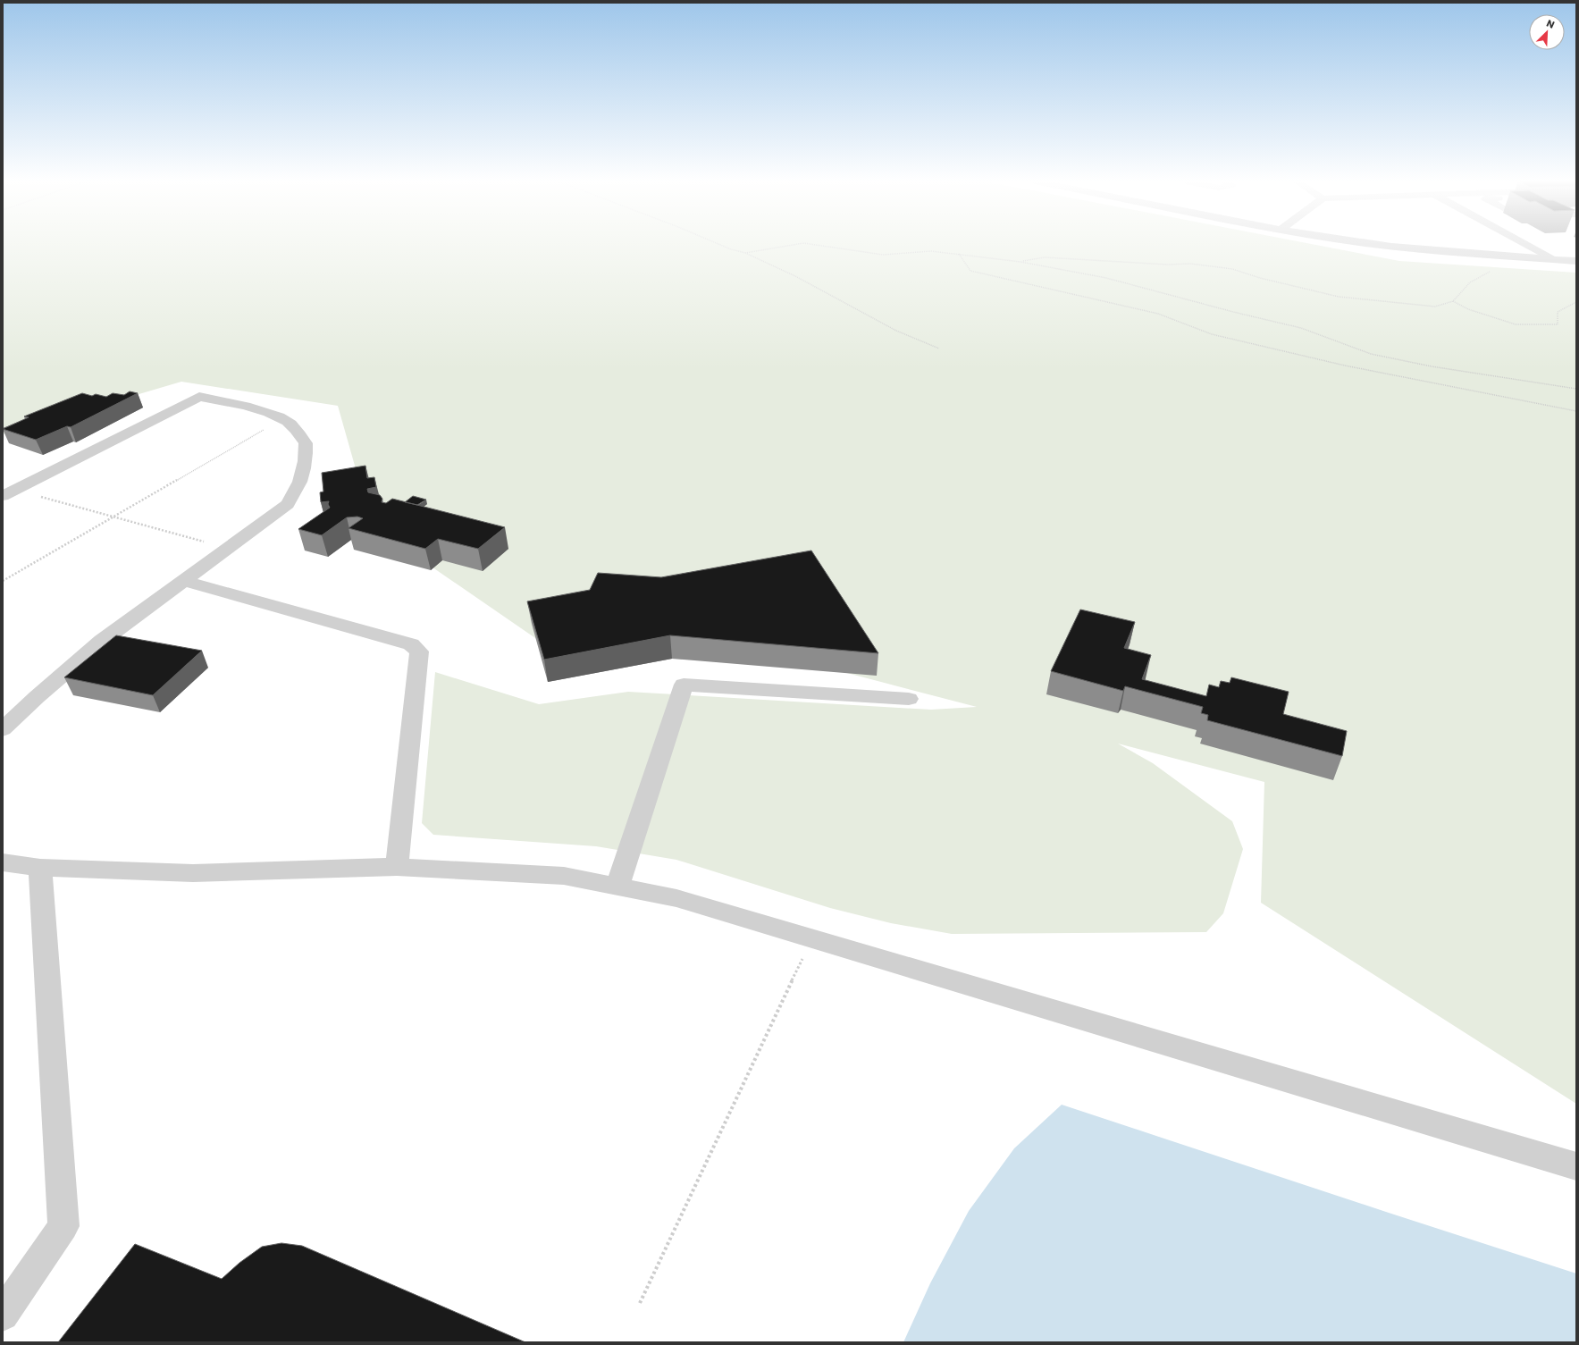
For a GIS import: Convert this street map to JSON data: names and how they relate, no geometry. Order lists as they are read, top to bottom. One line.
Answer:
{"north":"top right"}
